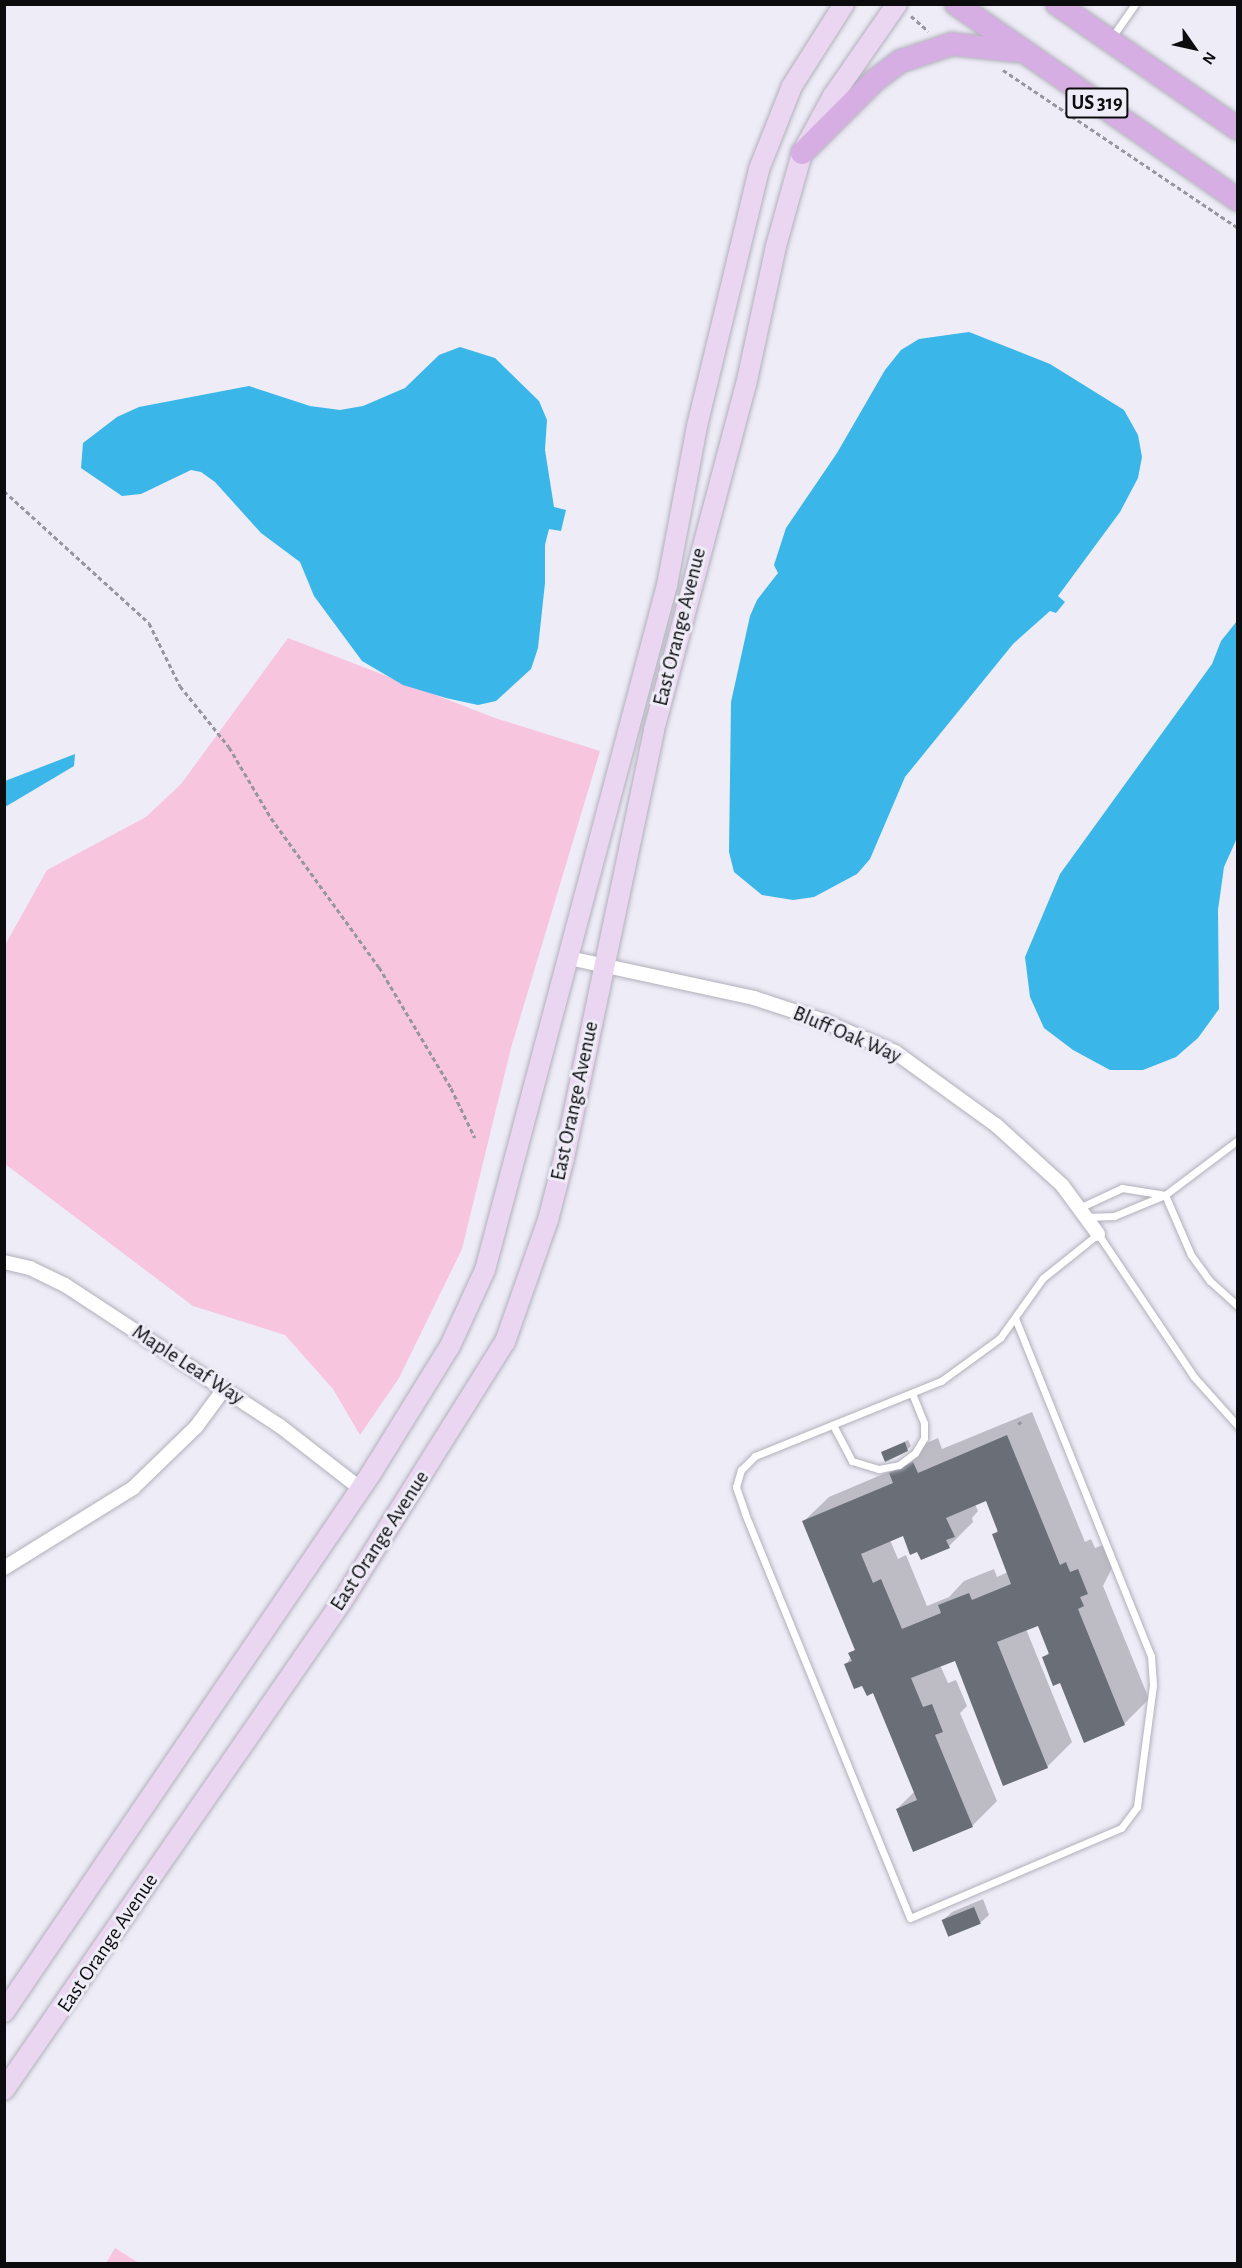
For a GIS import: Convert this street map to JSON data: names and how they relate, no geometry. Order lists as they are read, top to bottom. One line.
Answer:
{"streets":{"main road":["US 319"],"street":["East Orange Avenue","Bluff Oak Way","Maple Leaf Way"]},"crossings":[["East Orange Avenue","Bluff Oak Way"],["East Orange Avenue","Maple Leaf Way"]],"north":"bottom right"}
